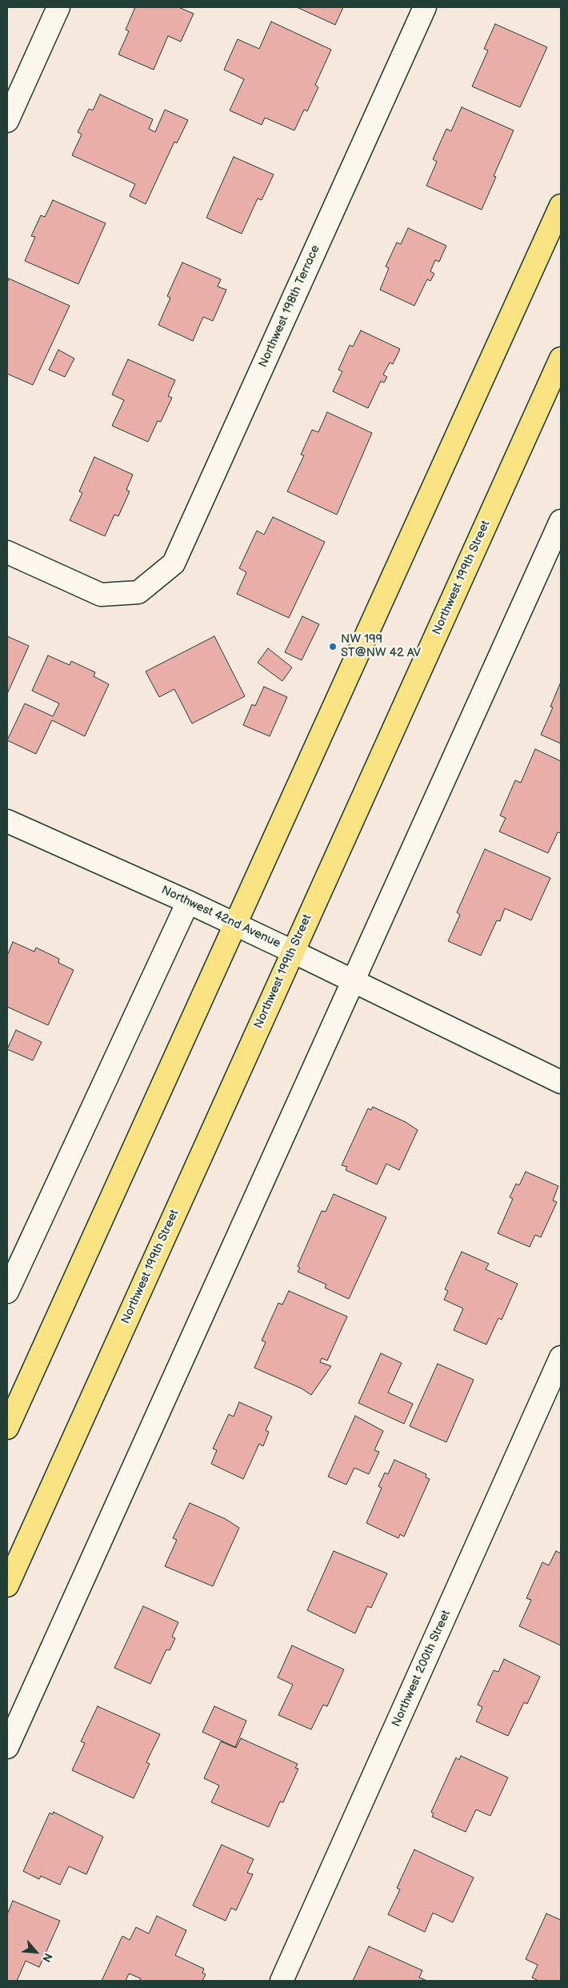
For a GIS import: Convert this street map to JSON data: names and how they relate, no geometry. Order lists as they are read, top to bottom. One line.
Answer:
{"streets":{"main road":["Northwest 199th Street"],"street":["Northwest 198th Terrace","Northwest 42nd Avenue","Northwest 200th Street"]},"crossings":[["Northwest 199th Street","Northwest 42nd Avenue"]],"places":["NW 199 ST@NW 42 AV"],"north":"bottom right"}
